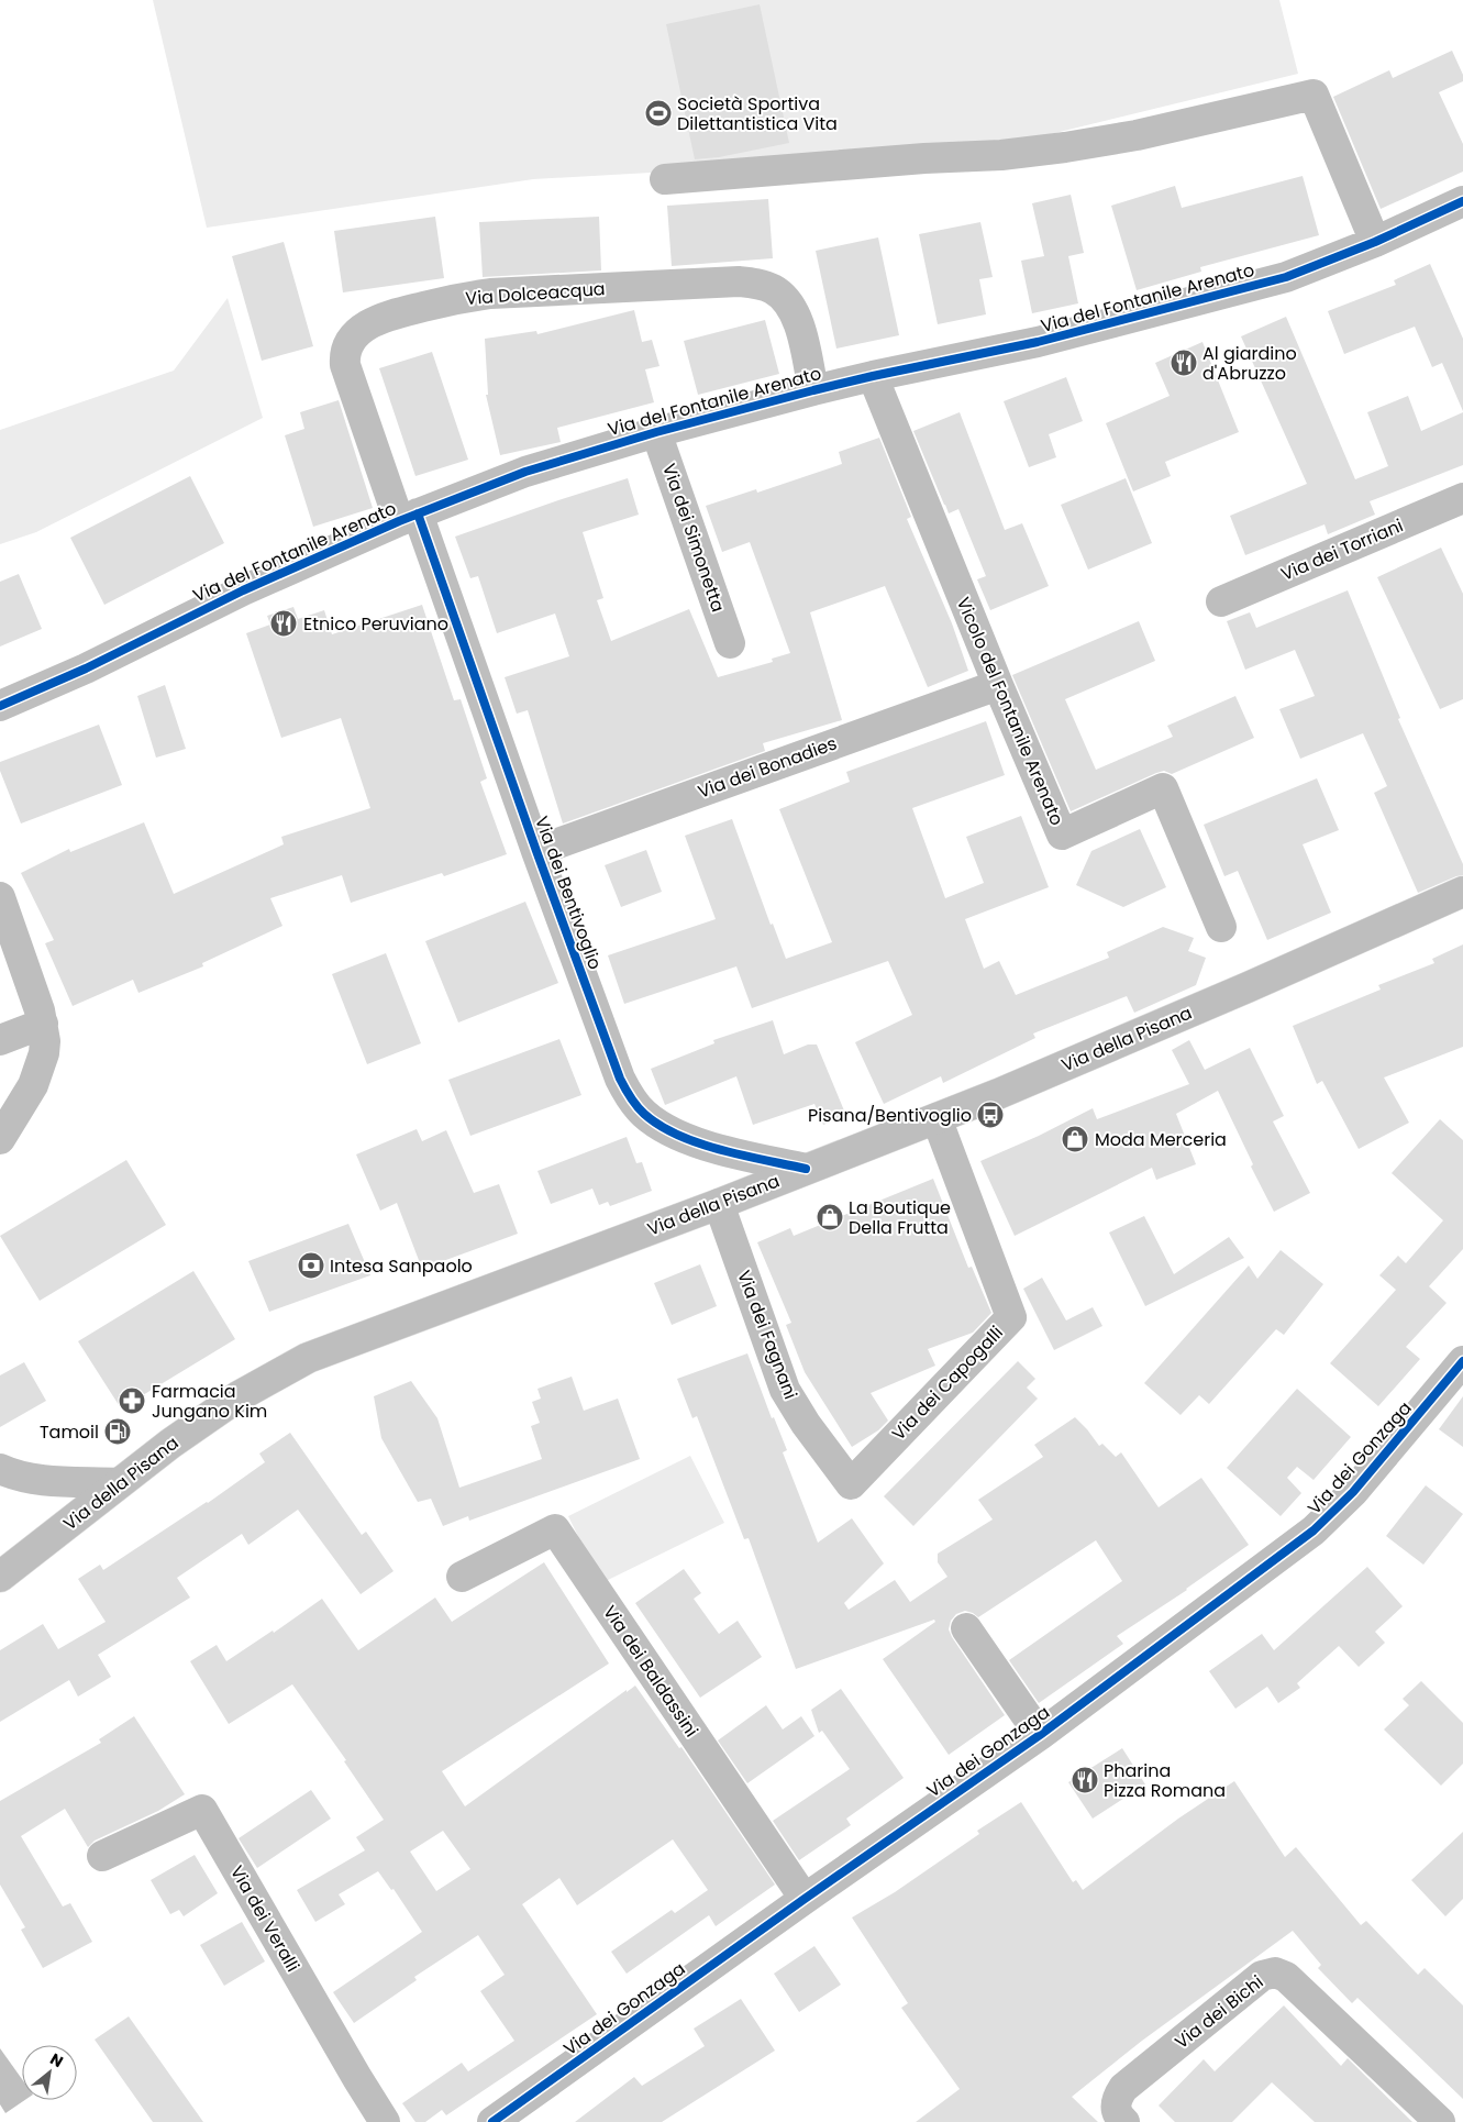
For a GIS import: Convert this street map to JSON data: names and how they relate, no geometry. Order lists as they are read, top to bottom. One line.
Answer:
{"streets":{"street":["Via Dolceacqua","Via del Fontanile Arenato","Via dei Simonetta","Via dei Torriani","Vicolo del Fontanile Arenato","Via dei Bonadies","Via dei Bentivoglio","Via della Pisana","Via dei Fagnani","Via dei Capogalli","Via dei Gonzaga","Via dei Baldassini","Via dei Veralli","Via dei Bichi"]},"crossings":[["Via Dolceacqua","Via del Fontanile Arenato"],["Via Dolceacqua","Via dei Bentivoglio"],["Via del Fontanile Arenato","Via dei Simonetta"],["Via del Fontanile Arenato","Vicolo del Fontanile Arenato"],["Via del Fontanile Arenato","Via dei Bentivoglio"],["Vicolo del Fontanile Arenato","Via dei Bonadies"],["Via dei Bonadies","Via dei Bentivoglio"],["Via dei Bentivoglio","Via della Pisana"],["Via della Pisana","Via dei Fagnani"],["Via della Pisana","Via dei Capogalli"],["Via dei Fagnani","Via dei Capogalli"],["Via dei Gonzaga","Via dei Baldassini"]],"places":{"sports":["Società Sportiva Dilettantistica Vita"],"restaurant":["Al giardino d'Abruzzo","Etnico Peruviano","Pharina Pizza Romana"],"bus stop":["Pisana/Bentivoglio"],"shop":["Moda Merceria","La Boutique Della Frutta"],"bank":["Intesa Sanpaolo"],"pharmacy":["Farmacia Jungano Kim"],"fuel station":["Tamoil"]},"north":"top right"}
